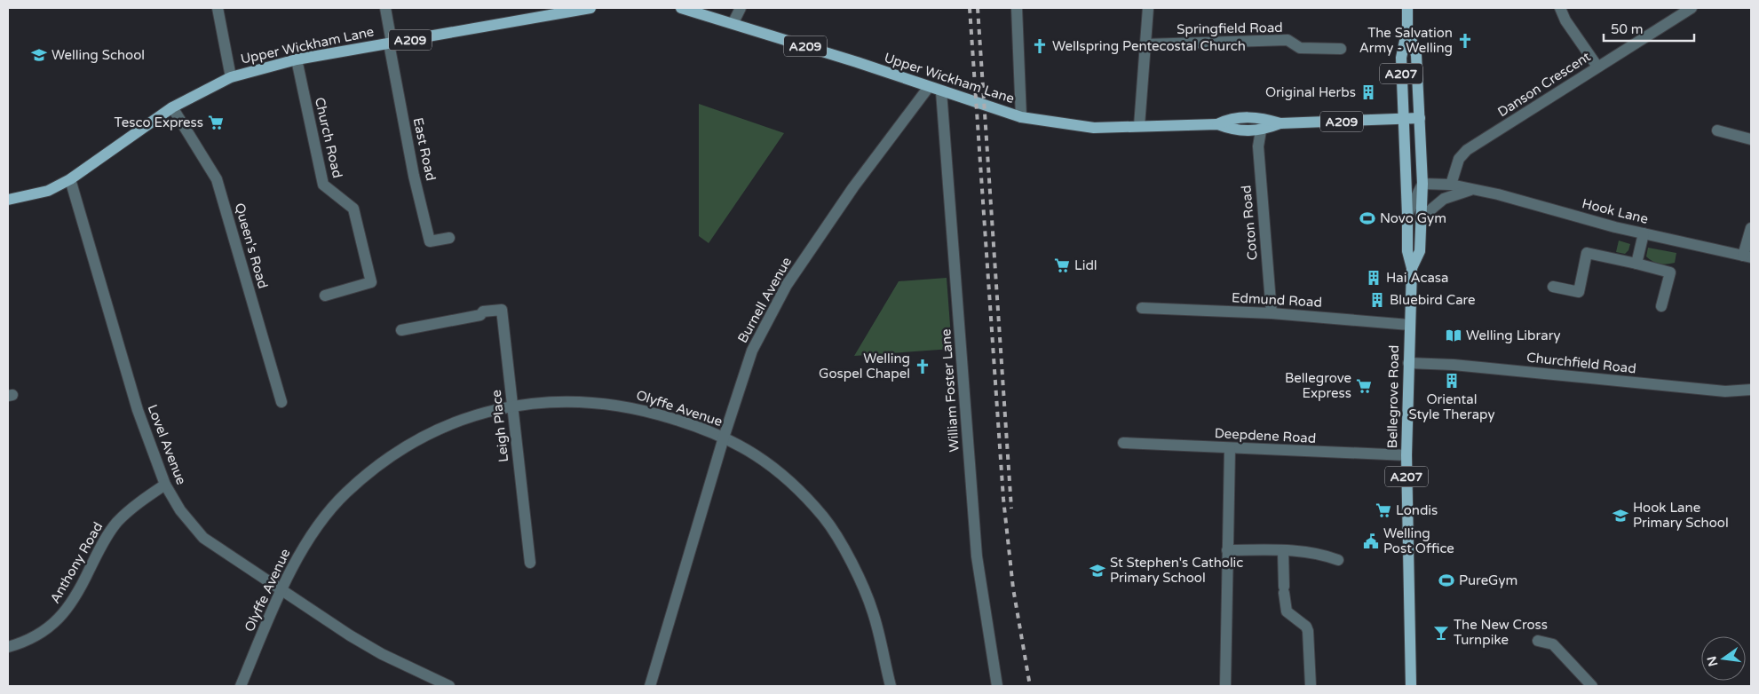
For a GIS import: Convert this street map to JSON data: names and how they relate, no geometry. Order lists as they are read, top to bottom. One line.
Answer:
{"streets":{"main road":["A209","Upper Wickham Lane","A207","Bellegrove Road"],"street":["Springfield Road","Danson Crescent","Church Road","East Road","Hook Lane","Coton Road","Queen's Road","Burnell Avenue","Edmund Road","Churchfield Road","William Foster Lane","Olyffe Avenue","Leigh Place","Deepdene Road","Lovel Avenue","Anthony Road"]},"crossings":[["Upper Wickham Lane","A207"],["Upper Wickham Lane","Church Road"],["Upper Wickham Lane","East Road"],["Upper Wickham Lane","Coton Road"],["Upper Wickham Lane","Queen's Road"],["Upper Wickham Lane","Burnell Avenue"],["Upper Wickham Lane","William Foster Lane"],["Upper Wickham Lane","Lovel Avenue"],["A207","Hook Lane"],["A207","Bellegrove Road"],["Danson Crescent","Hook Lane"],["Coton Road","Edmund Road"],["Burnell Avenue","Olyffe Avenue"],["Edmund Road","Bellegrove Road"],["Churchfield Road","Bellegrove Road"],["Bellegrove Road","Deepdene Road"],["Olyffe Avenue","Leigh Place"],["Olyffe Avenue","Lovel Avenue"],["Lovel Avenue","Anthony Road"]],"places":{"church":["The Salvation Army - Welling","Wellspring Pentecostal Church","Welling Gospel Chapel"],"school or university":["Welling School","Hook Lane Primary School","St Stephen's Catholic Primary School"],"building":["Original Herbs","Hai Acasa","Bluebird Care","Oriental Style Therapy"],"supermarket":["Tesco Express","Lidl","Bellegrove Express","Londis"],"sports":["Novo Gym","PureGym"],"library":["Welling Library"],"public building":["Welling Post Office"],"bar":["The New Cross Turnpike"]},"scale_bar":"50 m","north":"left"}
